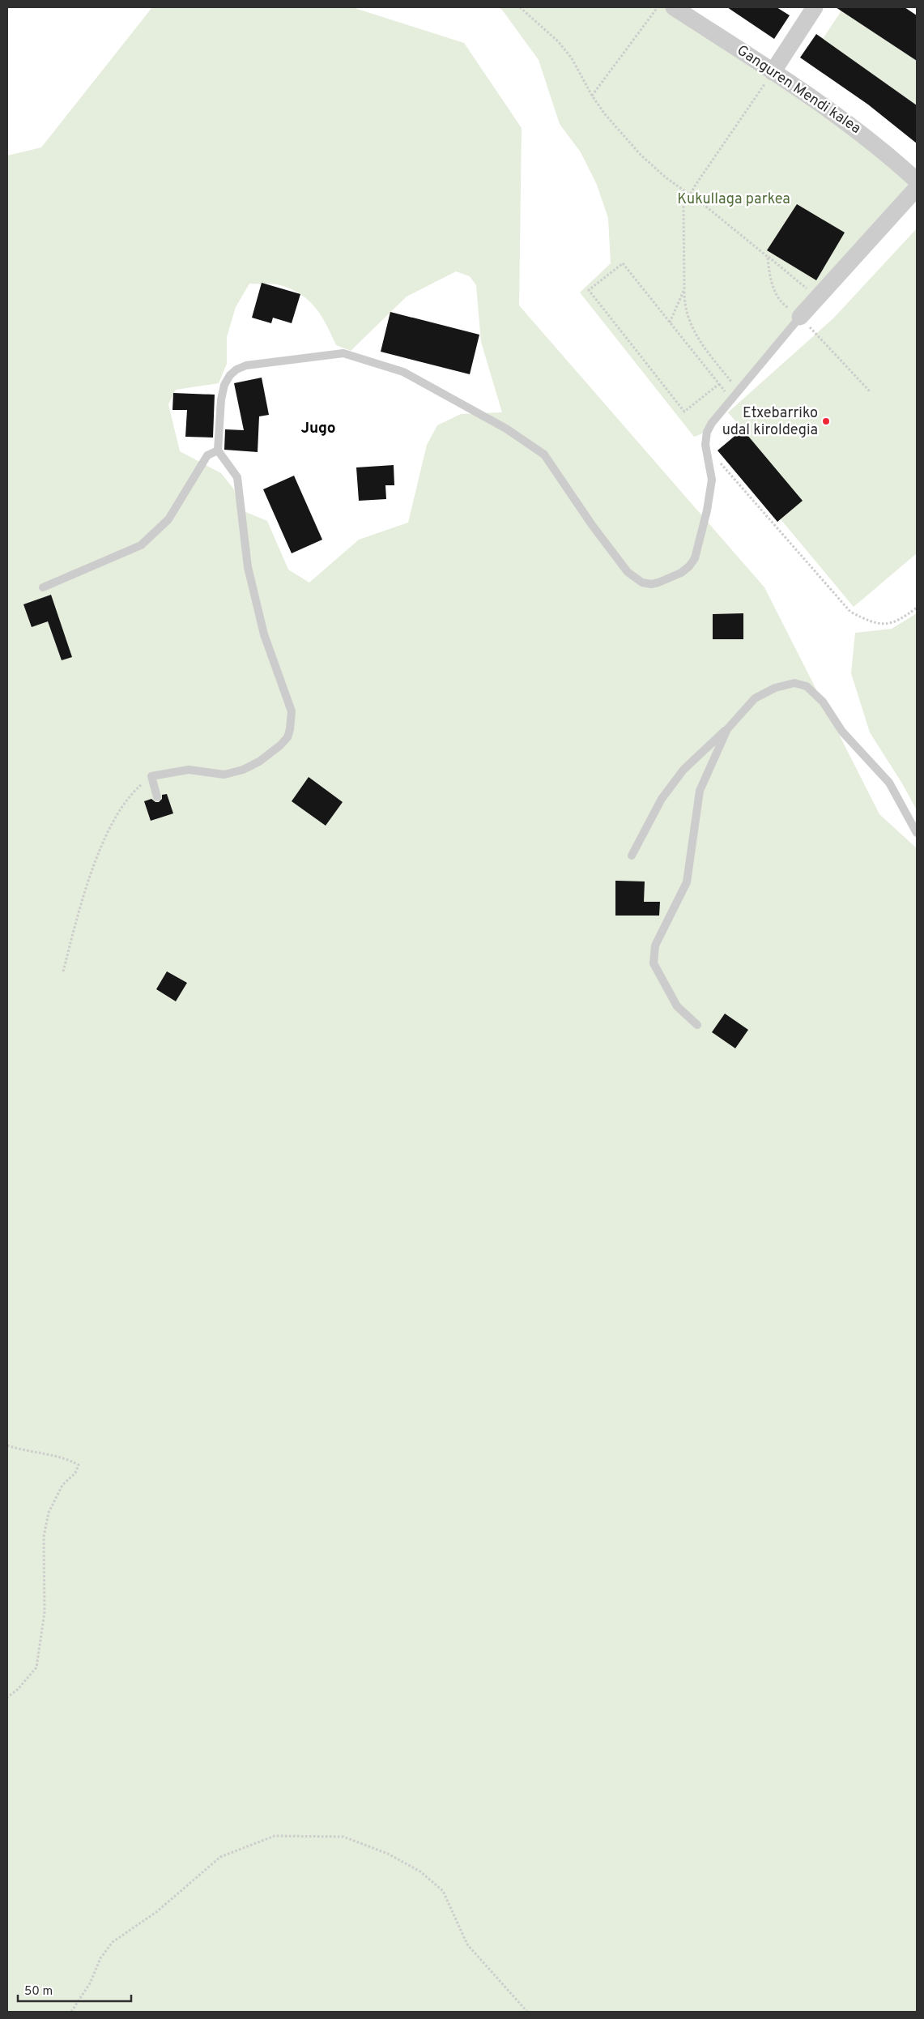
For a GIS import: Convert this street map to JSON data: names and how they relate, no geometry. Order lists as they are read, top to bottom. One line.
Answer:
{"streets":{"street":["Ganguren Mendi kalea"]},"districts":["Jugo"],"parks":["Kukullaga parkea"],"places":["Etxebarriko udal kiroldegia"],"scale_bar":"50 m"}
